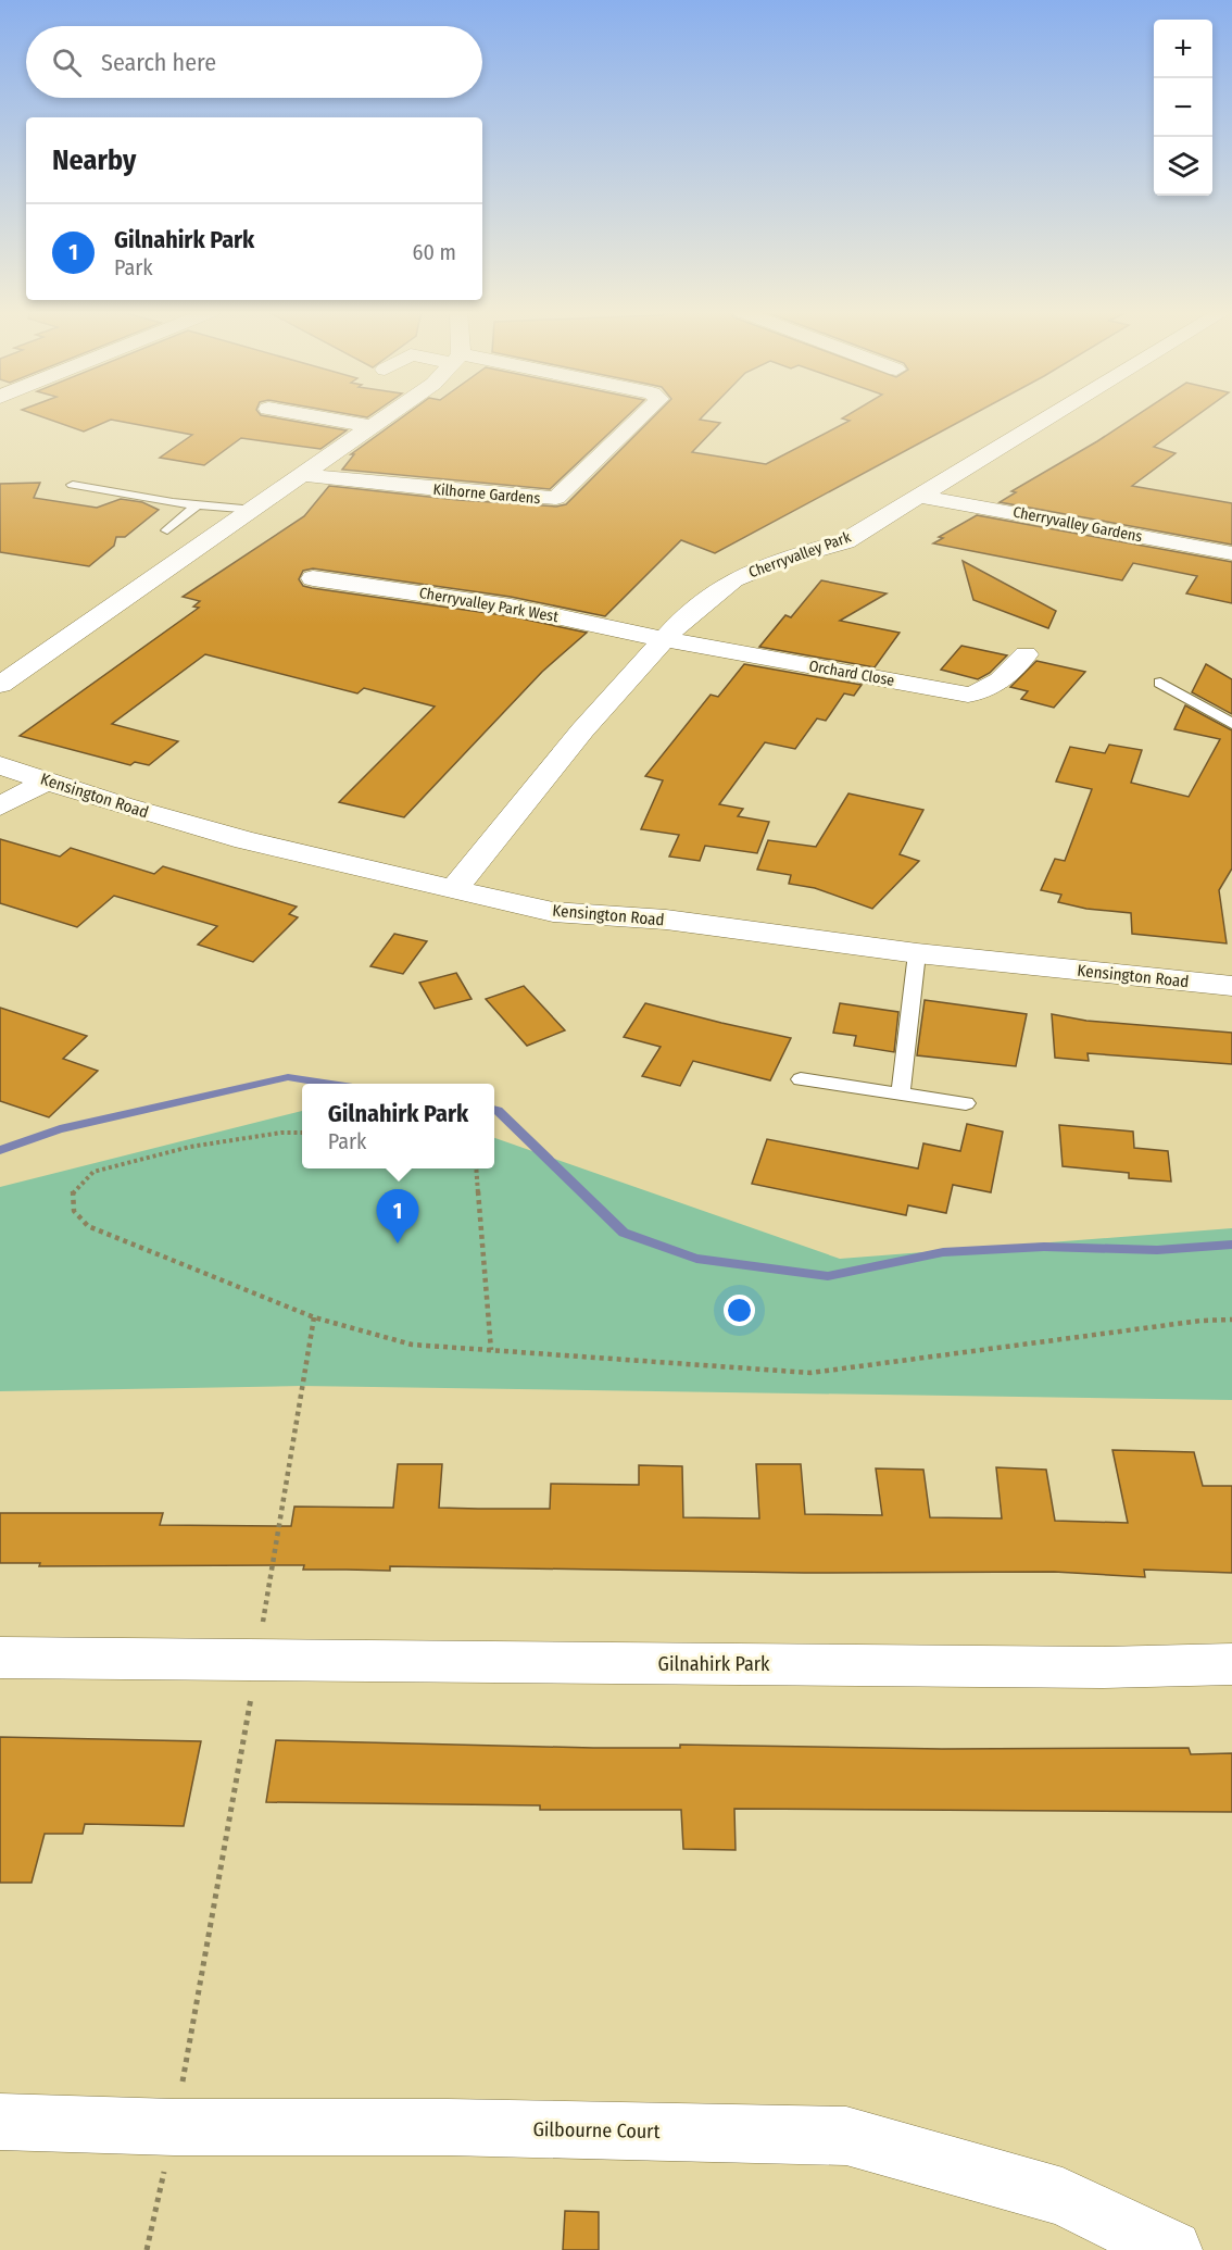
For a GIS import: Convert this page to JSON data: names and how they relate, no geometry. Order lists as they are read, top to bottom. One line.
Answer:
{"streets":{"street":["Kilhorne Gardens","Cherryvalley Gardens","Cherryvalley Park","Cherryvalley Park West","Orchard Close","Kensington Road","Gilnahirk Park","Gilbourne Court"]},"crossings":[["Cherryvalley Gardens","Cherryvalley Park"],["Cherryvalley Park","Cherryvalley Park West"],["Cherryvalley Park","Orchard Close"],["Cherryvalley Park","Kensington Road"],["Cherryvalley Park West","Orchard Close"]],"page":{"map_buttons":["+","−"],"search":"Search here","heading":"Nearby","list":[{"mark":"1","name":"Gilnahirk Park","note":"Park","value":"60 m"}],"popup":["Gilnahirk Park","Park"],"pins":"1"}}
